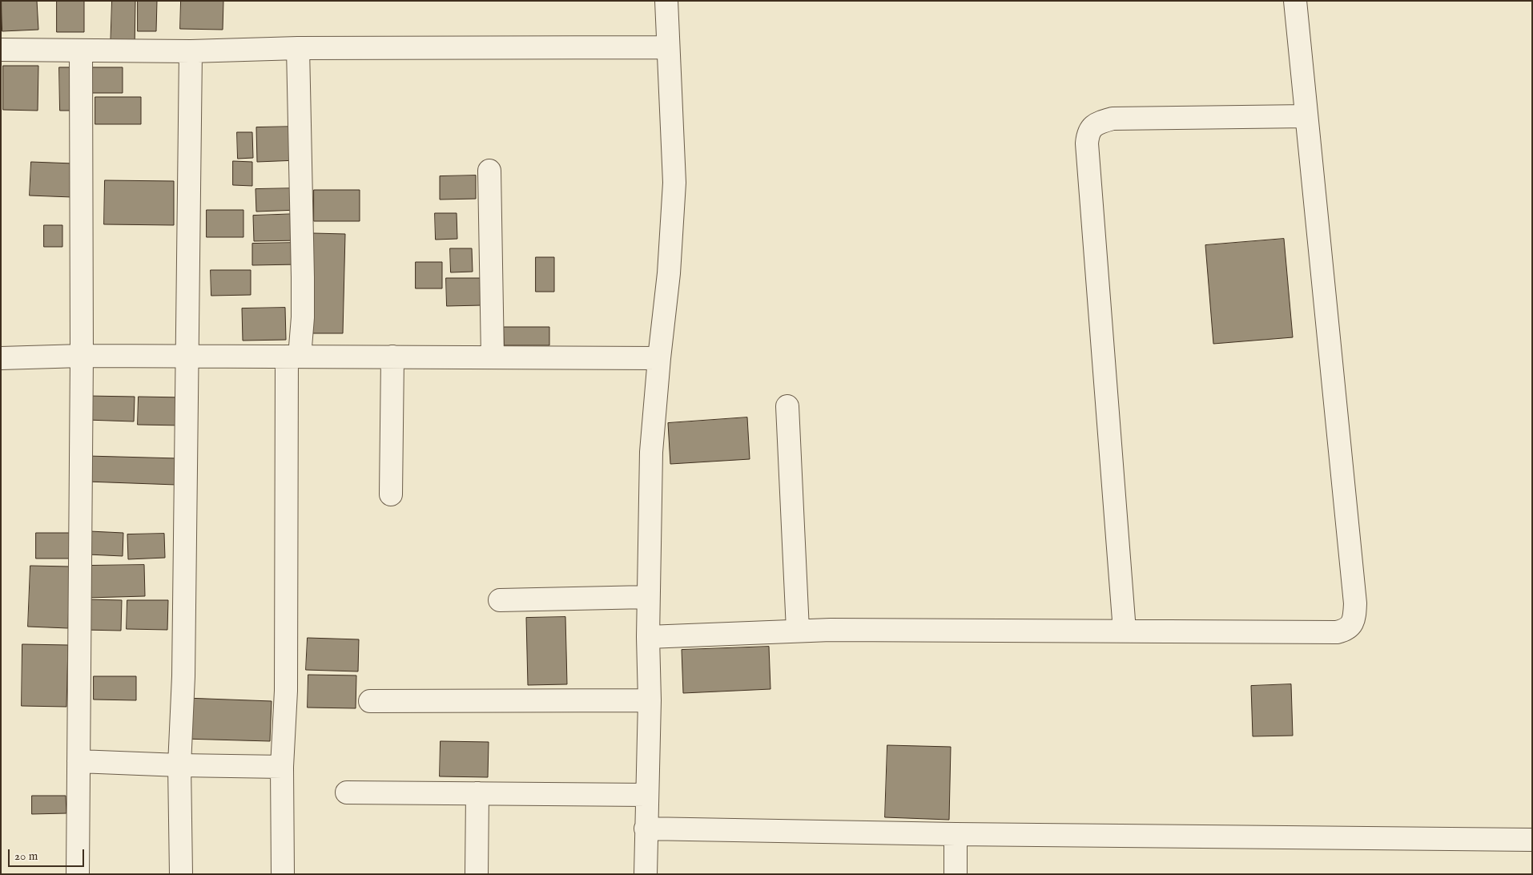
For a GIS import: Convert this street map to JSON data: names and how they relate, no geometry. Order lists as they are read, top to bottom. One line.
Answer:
{"scale_bar":"20 m"}
